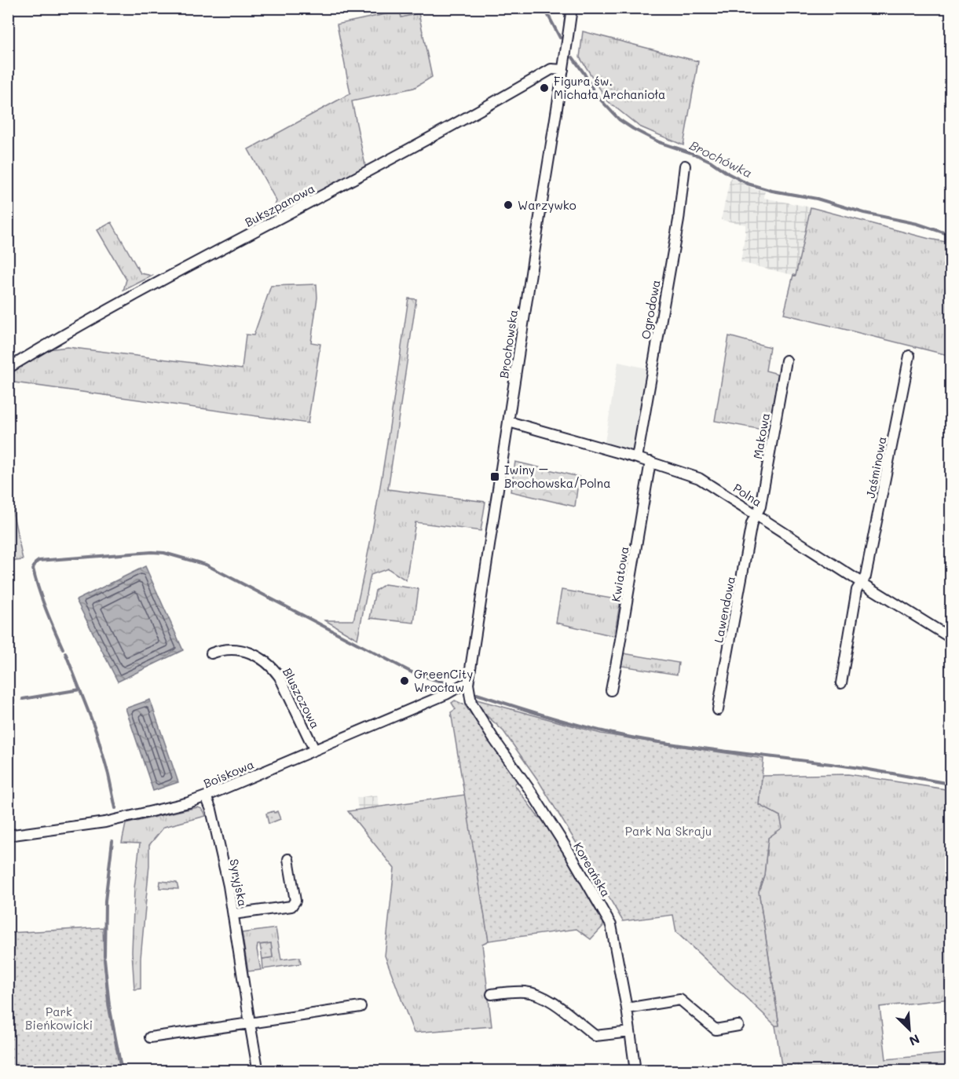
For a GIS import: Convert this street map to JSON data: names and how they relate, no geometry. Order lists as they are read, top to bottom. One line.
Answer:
{"streets":{"street":["Bukszpanowa","Ogrodowa","Brochowska","Makowa","Jaśminowa","Polna","Kwiatowa","Lawendowa","Bluszczowa","Boiskowa","Koreańska","Syryjska"]},"crossings":[["Bukszpanowa","Brochowska"],["Ogrodowa","Polna"],["Brochowska","Polna"],["Brochowska","Boiskowa"],["Brochowska","Koreańska"],["Makowa","Polna"],["Makowa","Lawendowa"],["Jaśminowa","Polna"],["Polna","Kwiatowa"],["Polna","Lawendowa"],["Bluszczowa","Boiskowa"],["Boiskowa","Syryjska"]],"water":["Brochówka"],"parks":["Park Na Skraju","Park Bieńkowicki"],"places":{"other":["Figura św. Michała Archanioła","Warzywko","GreenCity Wrocław"],"transit":["Iwiny – Brochowska/Polna"]},"north":"bottom right"}
